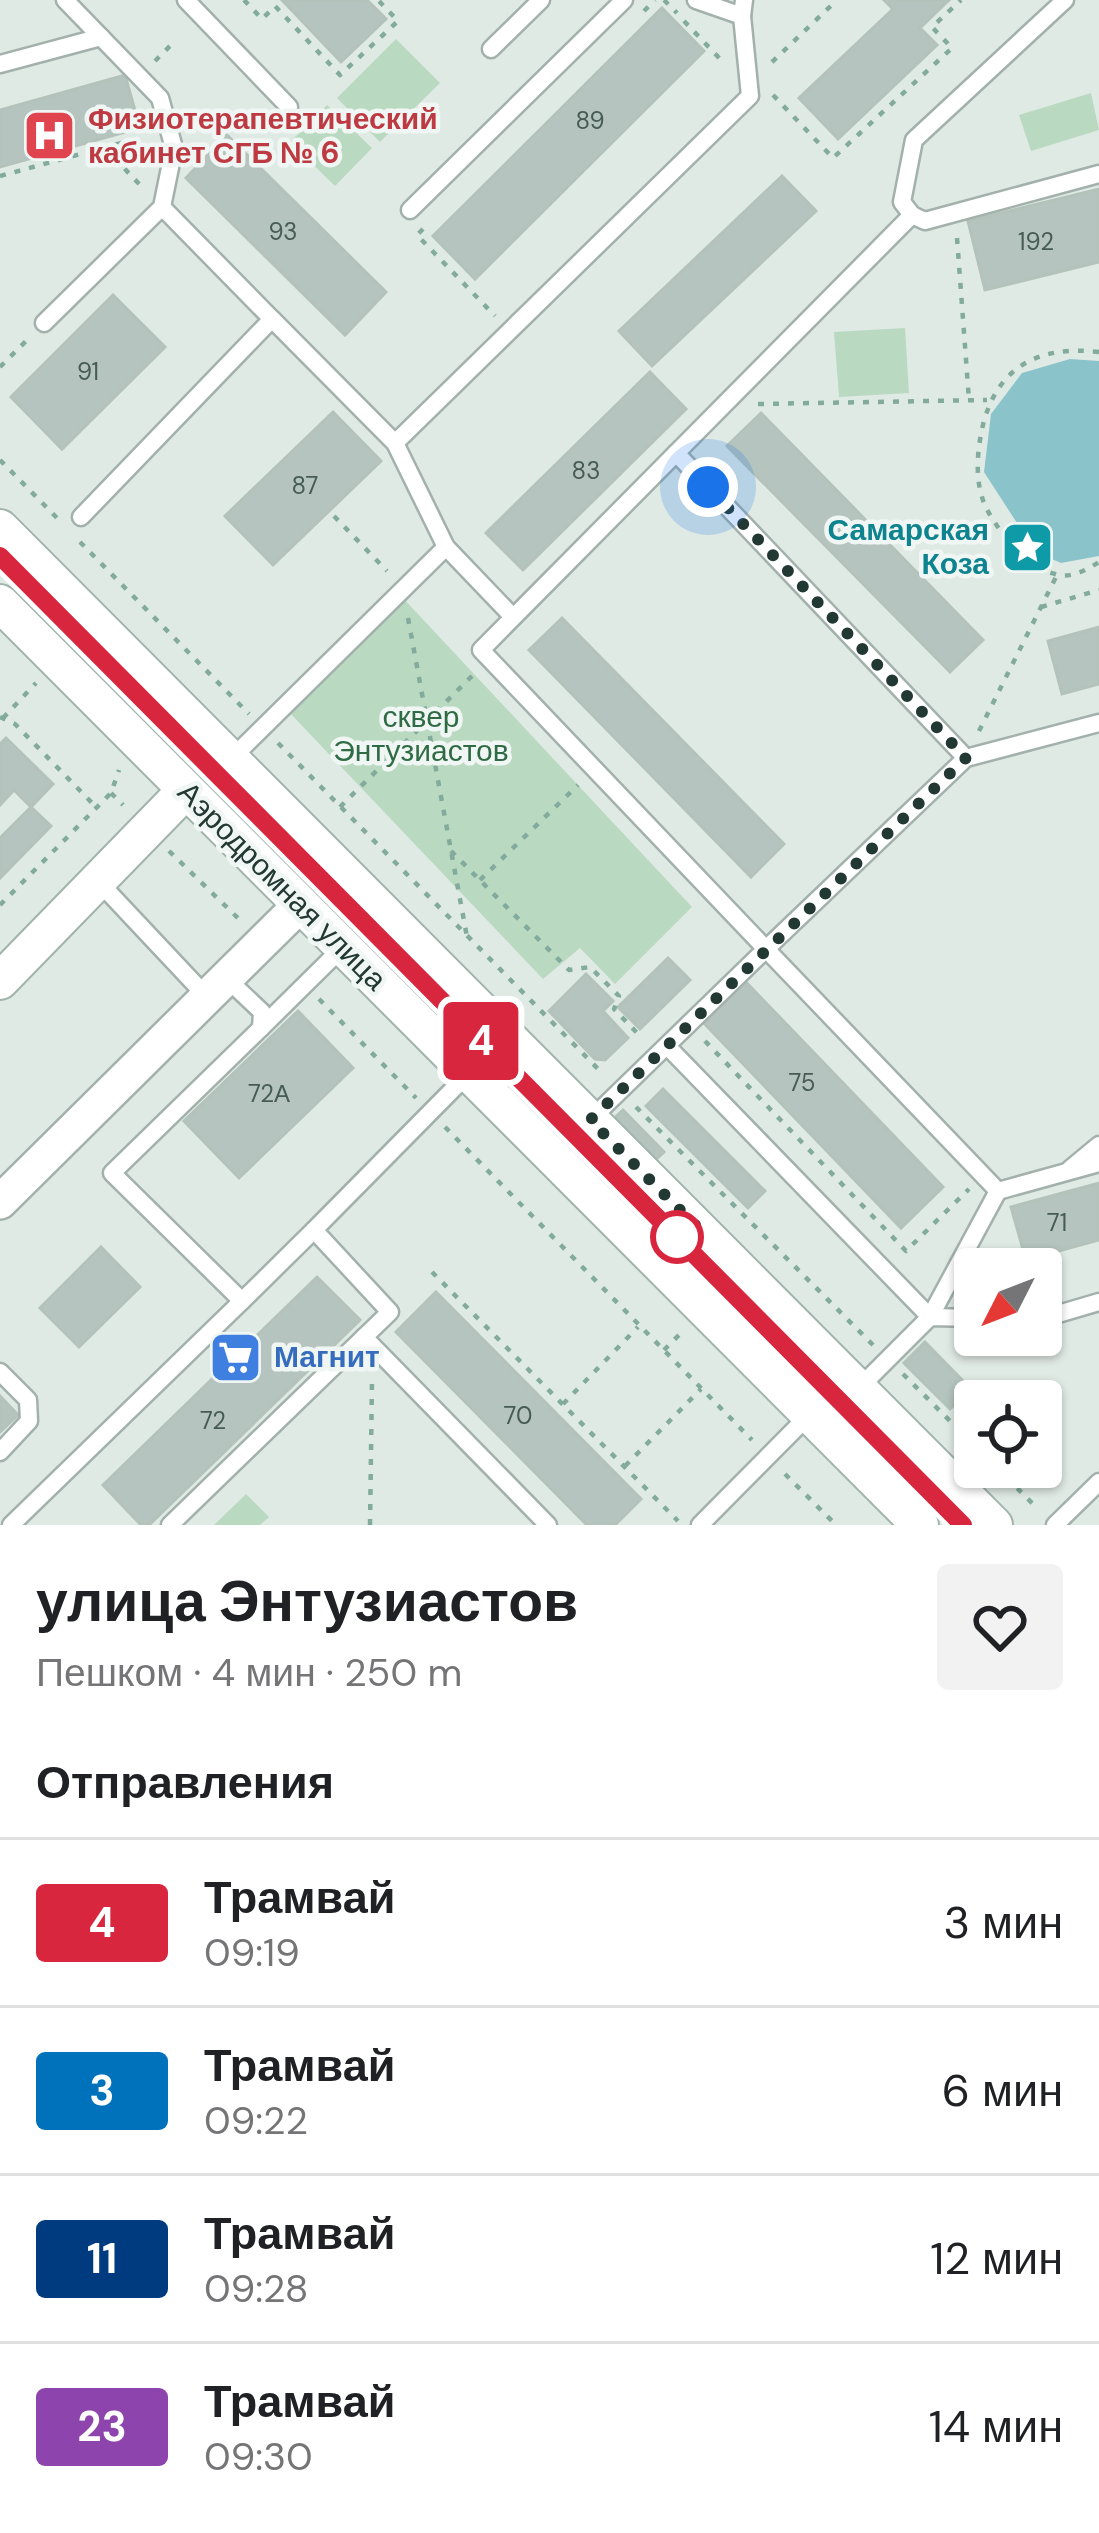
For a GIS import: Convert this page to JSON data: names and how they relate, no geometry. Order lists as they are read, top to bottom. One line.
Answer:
{"streets":{"main road":["Аэродромная улица"]},"parks":["сквер Энтузиастов"],"places":{"hospital":["Физиотерапевтический кабинет СГБ № 6"],"place":["Самарская Коза"],"supermarket":["Магнит"]},"lines":["tram line 4"],"house_numbers":["89","93","192","91","83","87","75","72А","71","70","72"],"north":"bottom left","page":{"on_map":"4","heading":[["улица Энтузиастов","Пешком · 4 мин · 250 m"],"Отправления"],"list":[{"mark":"4","name":"Трамвай","note":"09:19","value":"3 мин"},{"mark":"3","name":"Трамвай","note":"09:22","value":"6 мин"},{"mark":"11","name":"Трамвай","note":"09:28","value":"12 мин"},{"mark":"23","name":"Трамвай","note":"09:30","value":"14 мин"}]}}
